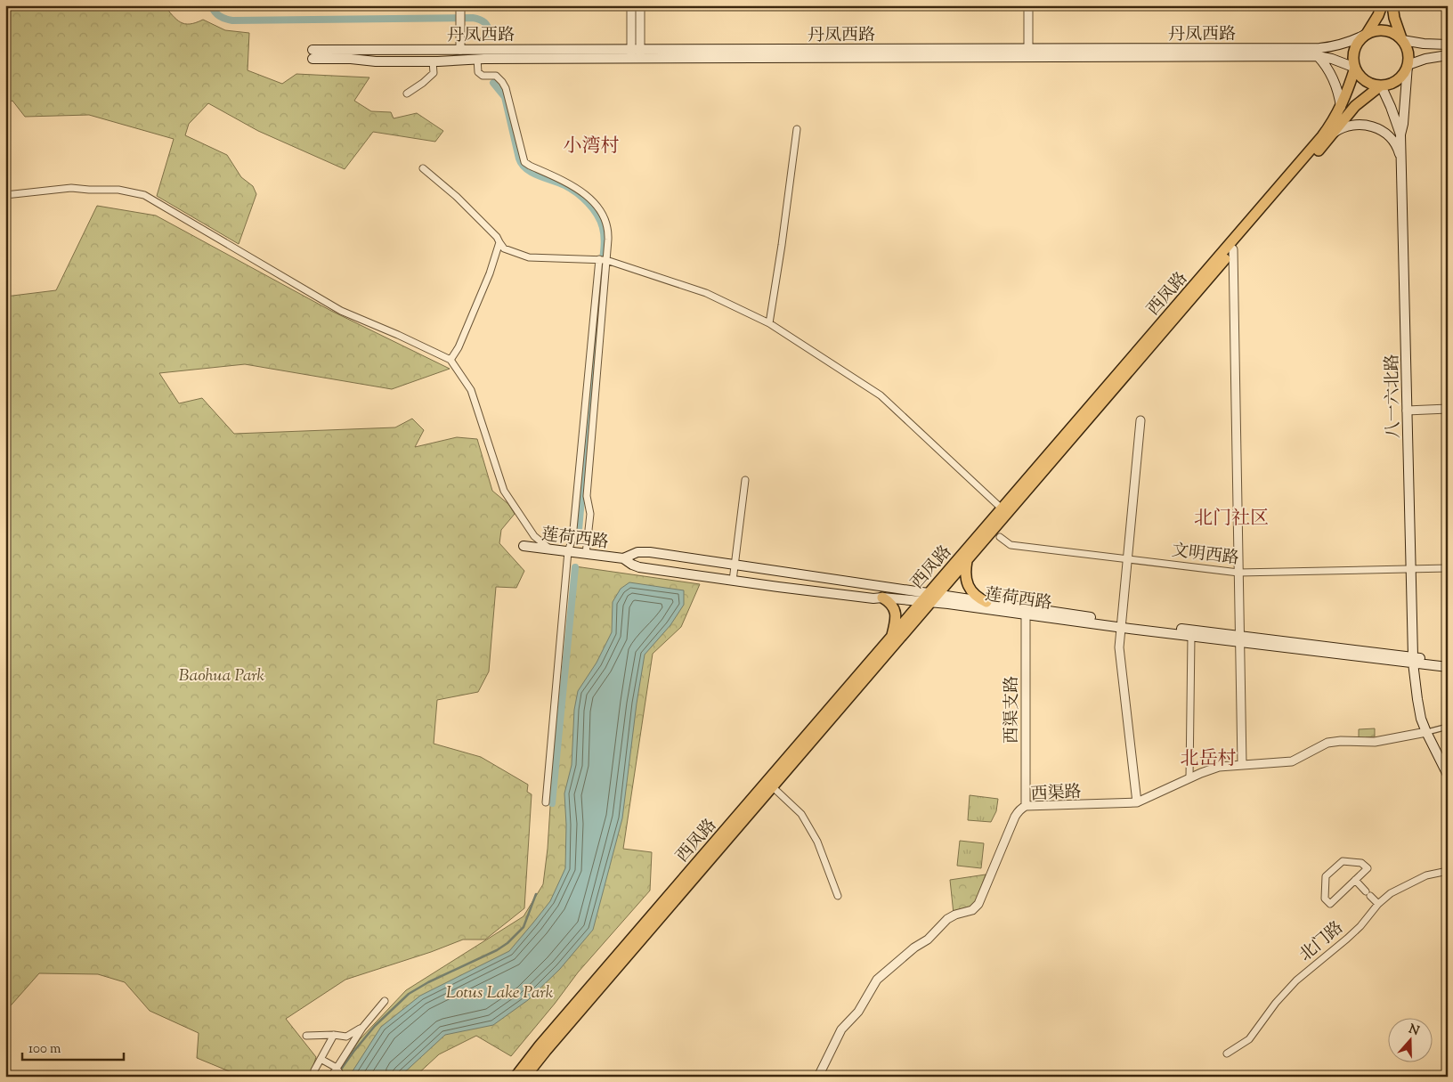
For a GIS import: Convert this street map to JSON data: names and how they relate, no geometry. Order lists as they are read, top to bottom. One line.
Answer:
{"streets":{"main road":["丹凤西路","西凤路","八一六北路","莲荷西路"],"street":["文明西路","西渠支路","西渠路","北门路"]},"crossings":[["丹凤西路","西凤路"],["丹凤西路","八一六北路"],["西凤路","八一六北路"],["西凤路","莲荷西路"],["八一六北路","莲荷西路"],["八一六北路","文明西路"],["八一六北路","西渠路"],["莲荷西路","西渠支路"],["西渠支路","西渠路"]],"districts":["小湾村","北门社区","北岳村"],"parks":["Baohua Park","Lotus Lake Park"],"scale_bar":"100 m","north":"top"}
